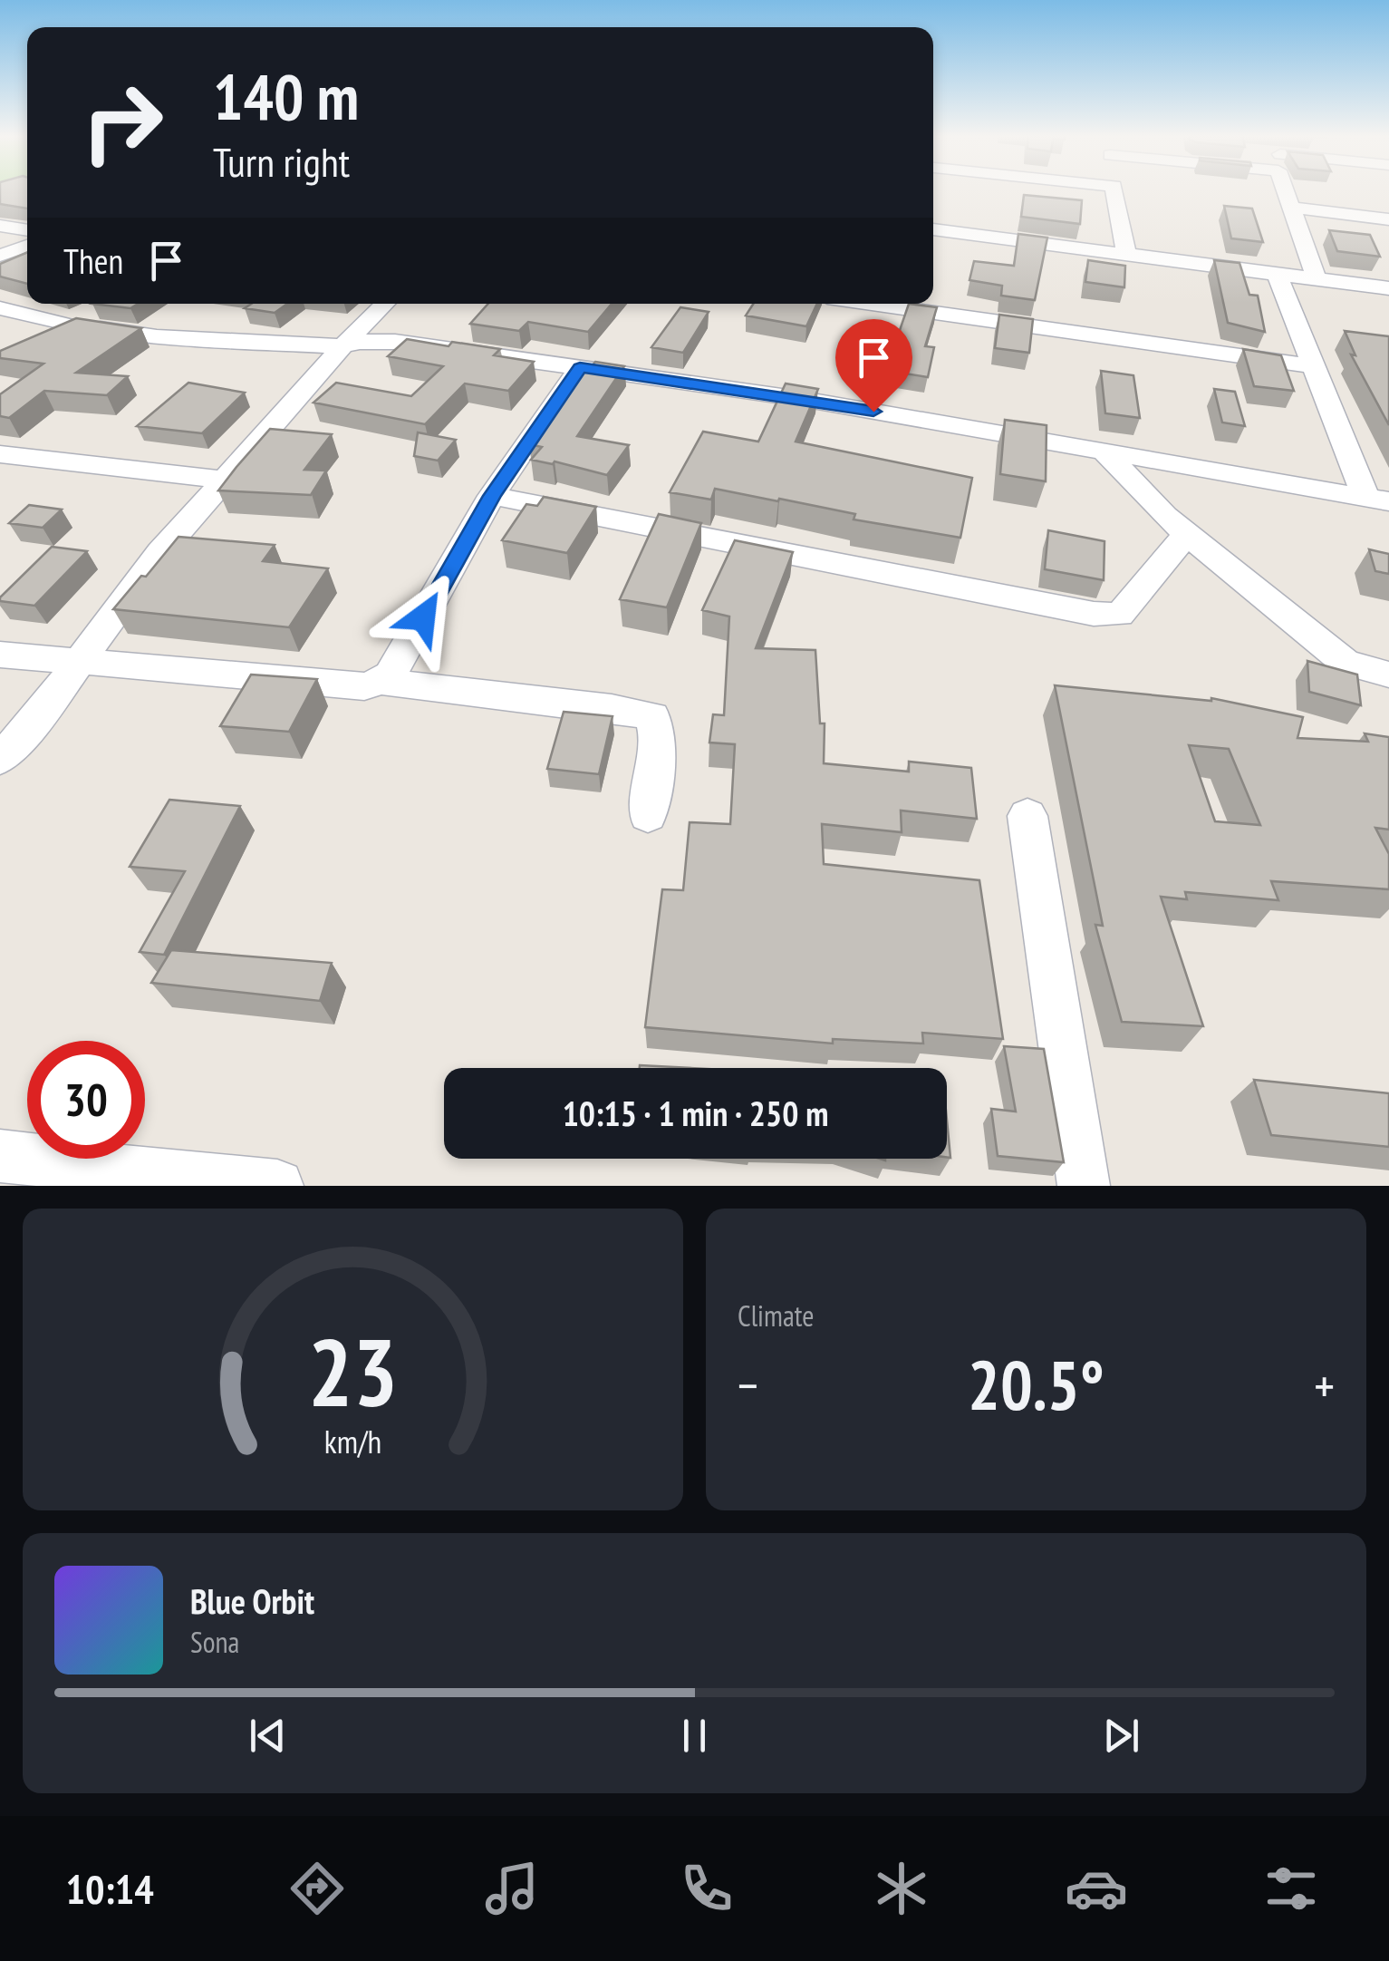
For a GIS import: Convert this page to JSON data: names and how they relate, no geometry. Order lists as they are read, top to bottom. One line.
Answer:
{"page":{"turn":["140 m","Turn right"],"then":"Then","limit":"30","trip":"10:15 · 1 min · 250 m","tile":"Climate","heat":["−","20.5°","+"],"song":["Blue Orbit","Sona"],"tabs":"10:14","gauge":["23","km/h"]}}
